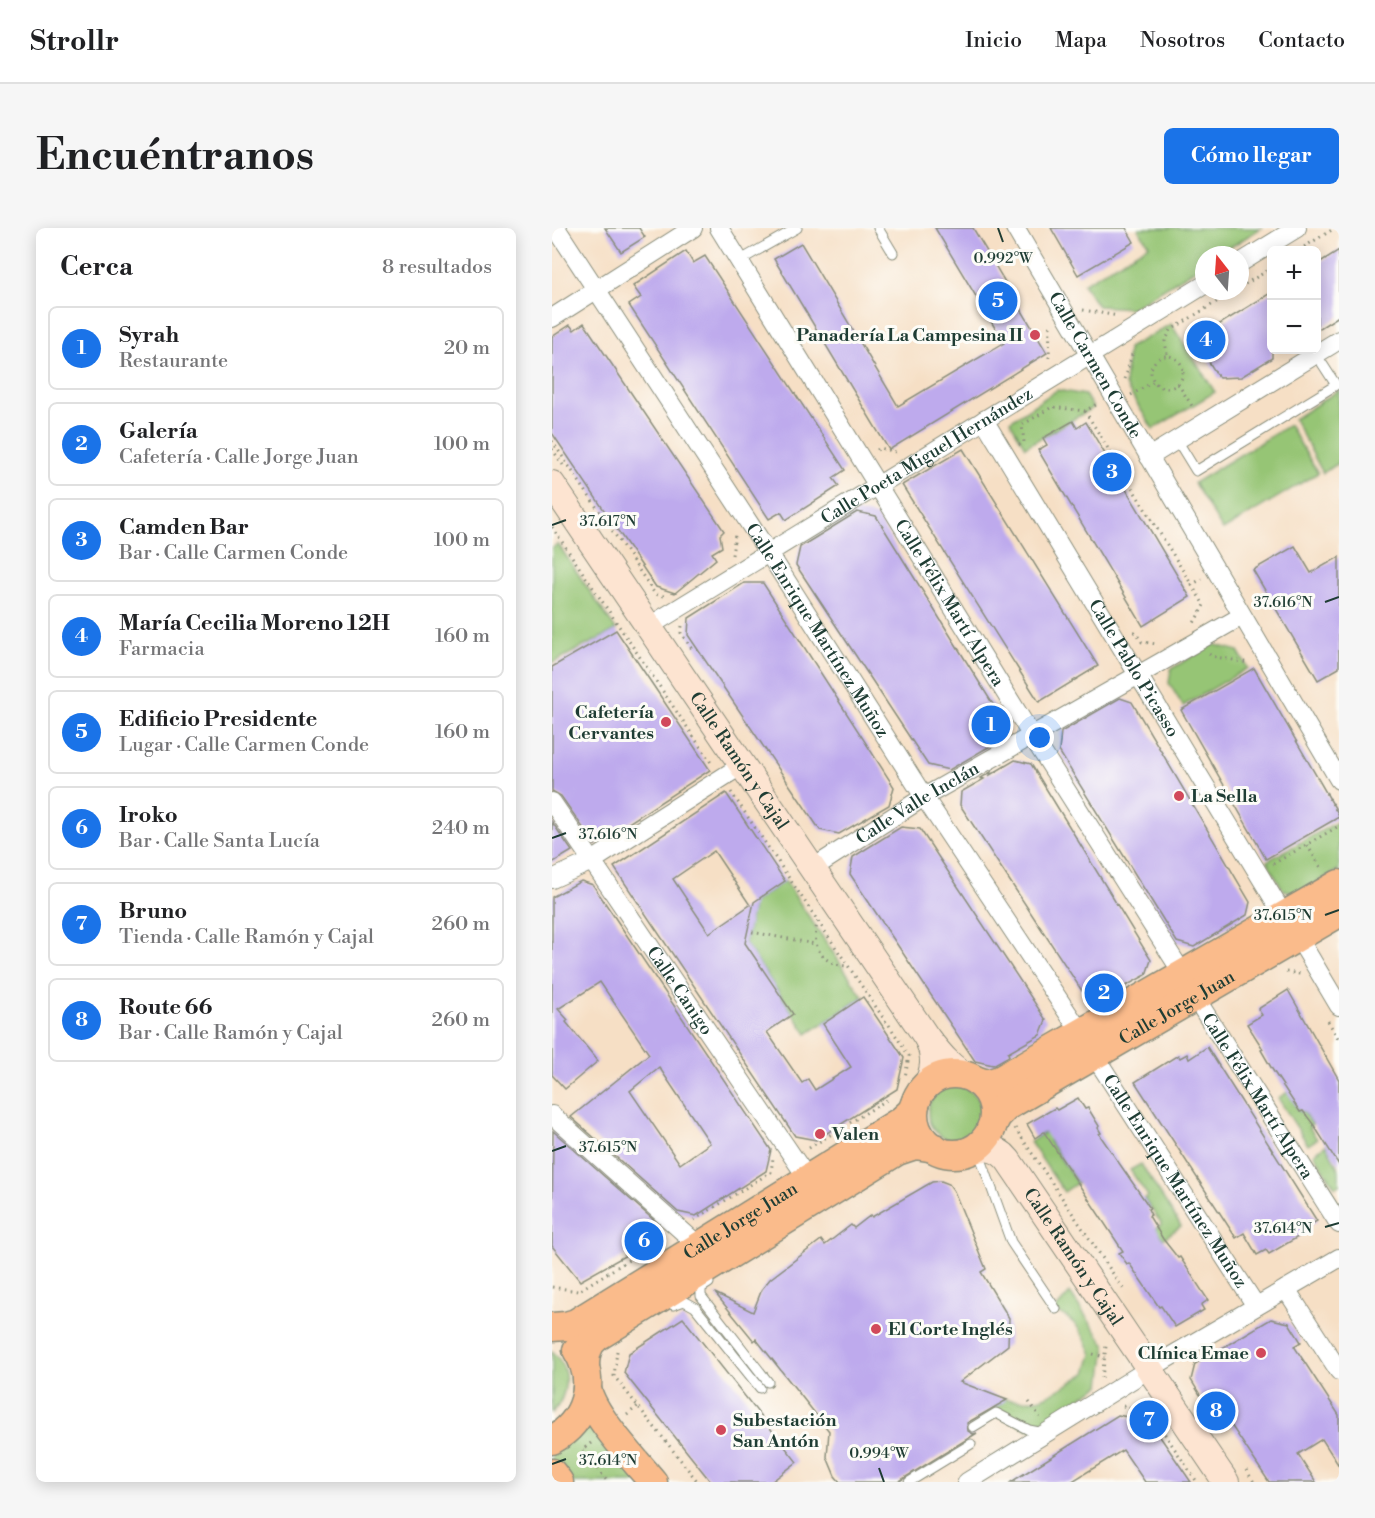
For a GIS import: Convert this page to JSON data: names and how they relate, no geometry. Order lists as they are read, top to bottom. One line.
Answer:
{"streets":{"main road":["Calle Ramón y Cajal","Calle Jorge Juan"],"street":["Calle Carmen Conde","Calle Poeta Miguel Hernández","Calle Félix Martí Alpera","Calle Enrique Martínez Muñoz","Calle Pablo Picasso","Calle Valle Inclán","Calle Canigo"]},"crossings":[["Calle Carmen Conde","Calle Poeta Miguel Hernández"],["Calle Carmen Conde","Calle Valle Inclán"],["Calle Poeta Miguel Hernández","Calle Félix Martí Alpera"],["Calle Poeta Miguel Hernández","Calle Enrique Martínez Muñoz"],["Calle Poeta Miguel Hernández","Calle Pablo Picasso"],["Calle Poeta Miguel Hernández","Calle Ramón y Cajal"],["Calle Félix Martí Alpera","Calle Valle Inclán"],["Calle Félix Martí Alpera","Calle Jorge Juan"],["Calle Enrique Martínez Muñoz","Calle Valle Inclán"],["Calle Enrique Martínez Muñoz","Calle Jorge Juan"],["Calle Pablo Picasso","Calle Valle Inclán"],["Calle Pablo Picasso","Calle Jorge Juan"],["Calle Ramón y Cajal","Calle Valle Inclán"],["Calle Ramón y Cajal","Calle Jorge Juan"],["Calle Canigo","Calle Jorge Juan"]],"places":["Panadería La Campesina II","Cafetería Cervantes","La Sella","Valen","El Corte Inglés","Clínica Emae","Subestación San Antón"],"north":"top","page":{"header":"Strollr","nav":["Inicio","Mapa","Nosotros","Contacto"],"buttons":"Cómo llegar","title":"Encuéntranos","heading":["Cerca","8 resultados"],"map_buttons":["+","−"],"pins":["5","4","3","1","2","6","8","7"],"list":[{"mark":"1","name":"Syrah","note":"Restaurante","value":"20 m"},{"mark":"2","name":"Galería","note":"Cafetería · Calle Jorge Juan","value":"100 m"},{"mark":"3","name":"Camden Bar","note":"Bar · Calle Carmen Conde","value":"100 m"},{"mark":"4","name":"María Cecilia Moreno 12H","note":"Farmacia","value":"160 m"},{"mark":"5","name":"Edificio Presidente","note":"Lugar · Calle Carmen Conde","value":"160 m"},{"mark":"6","name":"Iroko","note":"Bar · Calle Santa Lucía","value":"240 m"},{"mark":"7","name":"Bruno","note":"Tienda · Calle Ramón y Cajal","value":"260 m"},{"mark":"8","name":"Route 66","note":"Bar · Calle Ramón y Cajal","value":"260 m"}]},"coordinates":["0.992°W","37.617°N","37.616°N","37.615°N","37.614°N","0.994°W"]}
